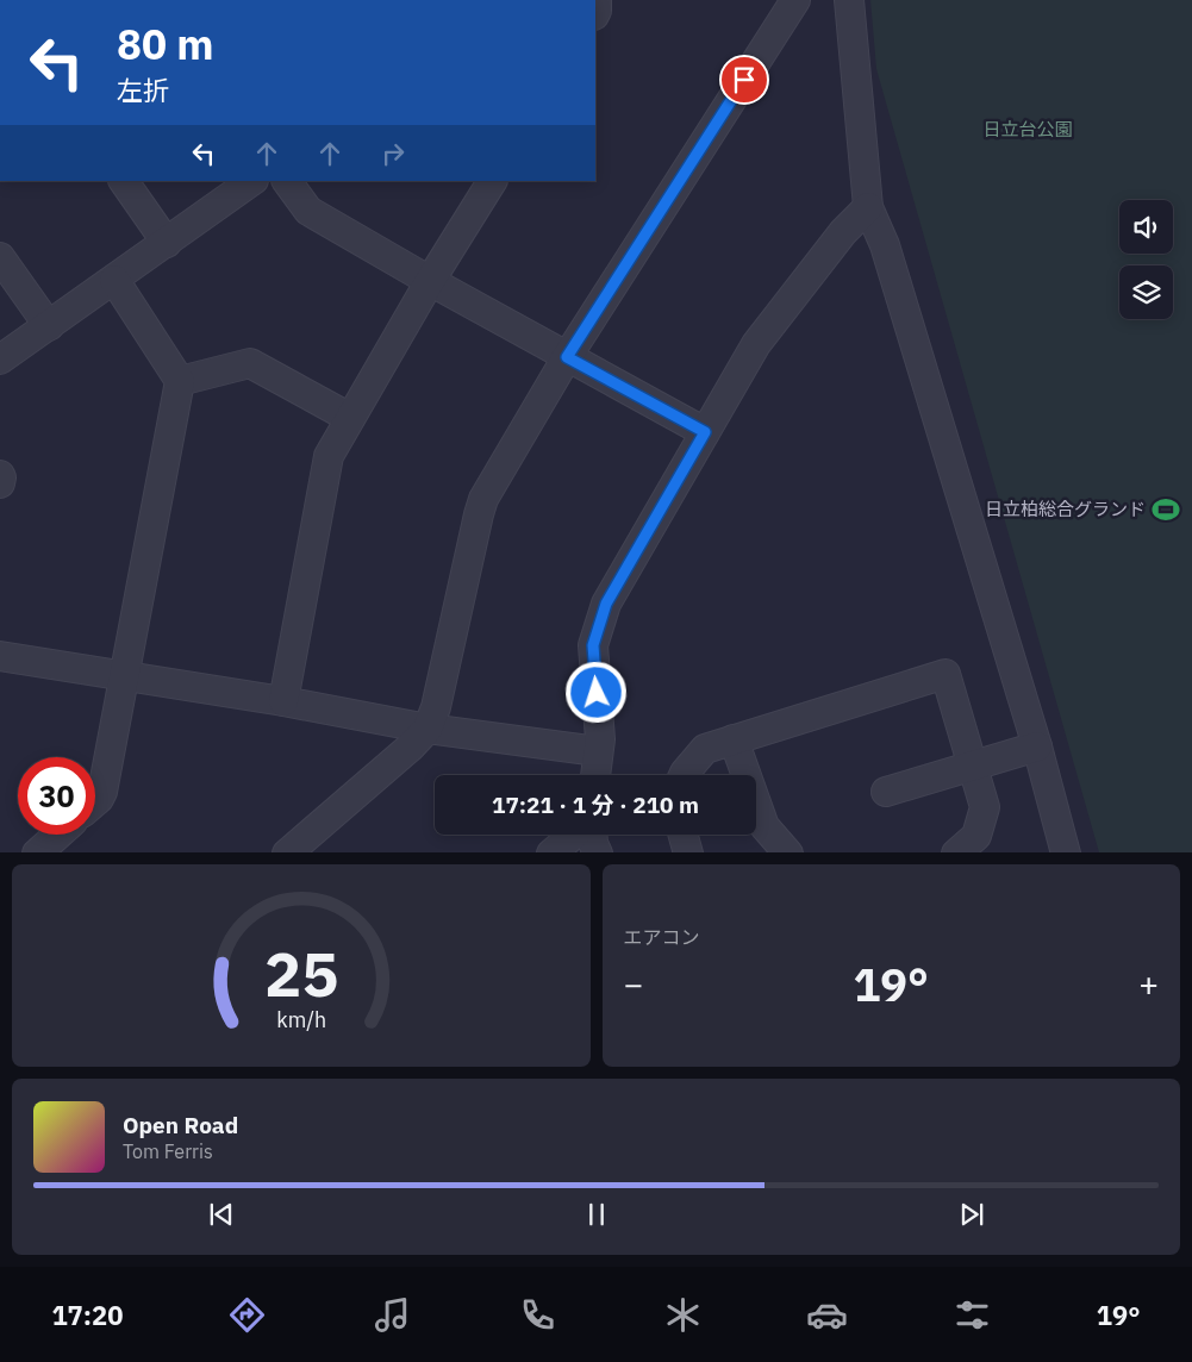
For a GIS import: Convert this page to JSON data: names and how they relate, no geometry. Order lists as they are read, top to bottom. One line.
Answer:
{"parks":["日立台公園"],"places":{"sports":["日立柏総合グランド"]},"page":{"turn":["80 m","左折"],"limit":"30","trip":"17:21 · 1 分 · 210 m","tile":"エアコン","heat":["−","19°","+"],"song":["Open Road","Tom Ferris"],"tabs":["17:20","19°"],"gauge":["25","km/h"]}}
